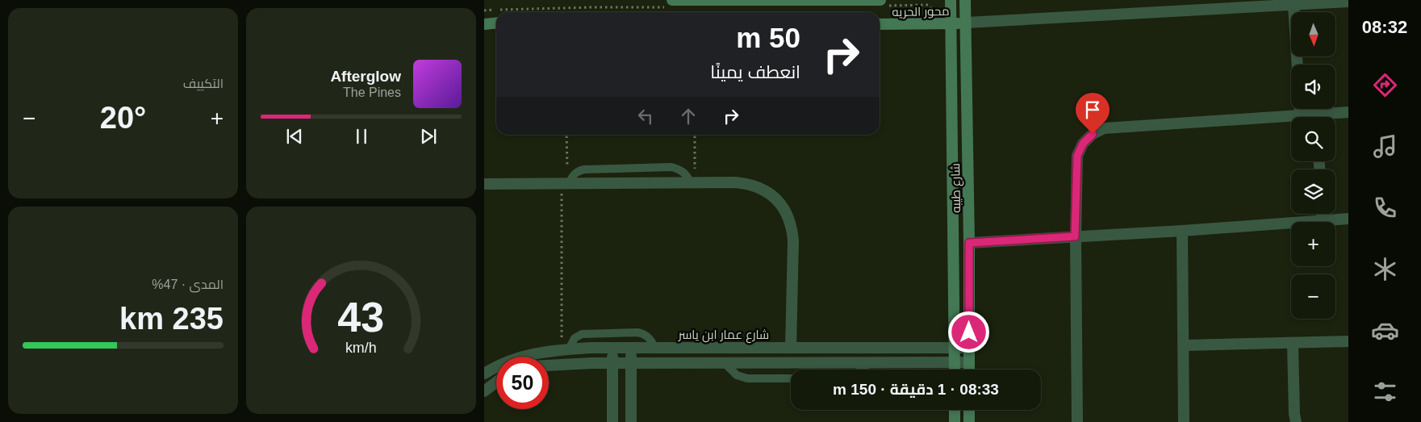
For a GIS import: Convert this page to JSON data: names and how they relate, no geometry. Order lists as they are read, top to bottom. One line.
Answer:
{"streets":{"main road":["محور الحريه","شارع طيبه"],"street":["شارع عمار ابن ياسر"]},"crossings":[["محور الحريه","شارع طيبه"],["شارع طيبه","شارع عمار ابن ياسر"]],"north":"bottom","page":{"tabs":"08:32","tile":["التكييف",["المدى · 47%","235 km"]],"map_buttons":["+","−"],"turn":["50 m","انعطف يمينًا"],"song":["Afterglow","The Pines"],"heat":["−","20°","+"],"limit":"50","trip":"08:33 · 1 دقيقة · 150 m","gauge":["43","km/h"]}}
